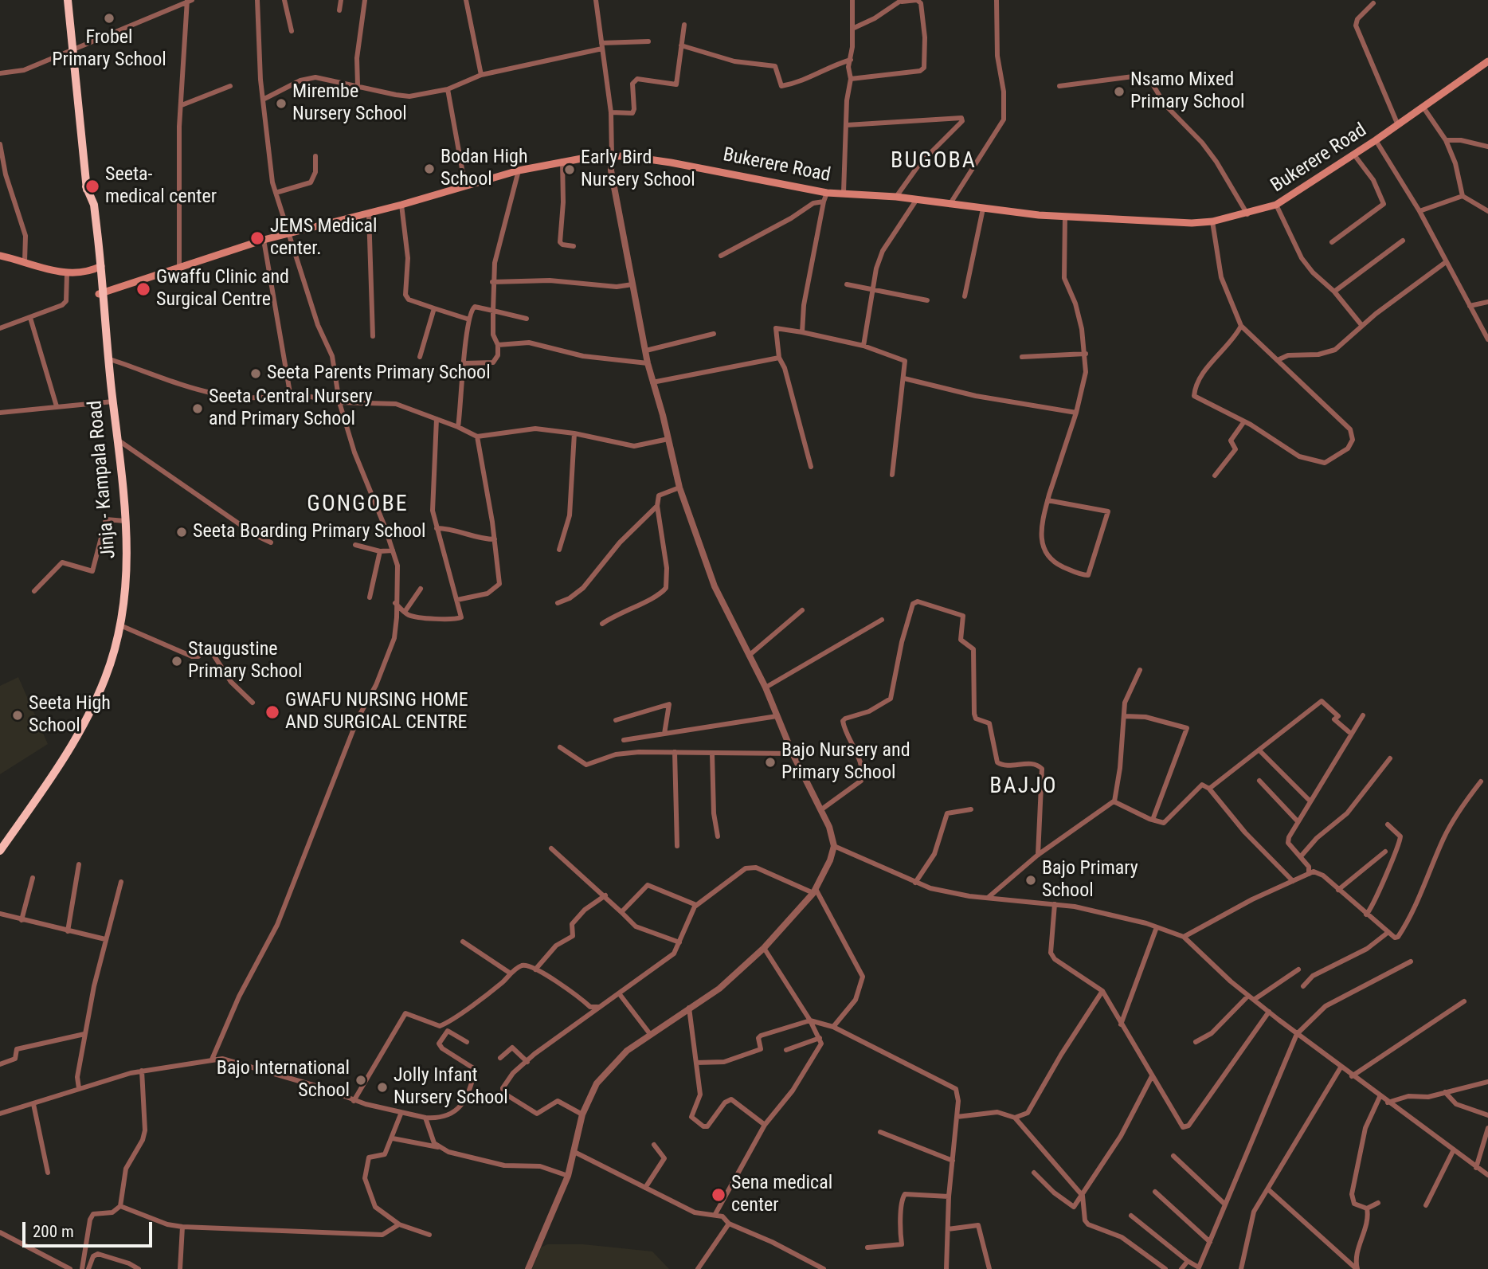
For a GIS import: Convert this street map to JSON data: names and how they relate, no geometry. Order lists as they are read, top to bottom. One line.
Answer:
{"streets":{"highway":["Jinja - Kampala Road"],"main road":["Bukerere Road"]},"crossings":[["Bukerere Road","Jinja - Kampala Road"]],"districts":["BUGOBA","GONGOBE","BAJJO"],"places":["Frobel Primary School","Nsamo Mixed Primary School","Mirembe Nursery School","Bodan High School","Early Bird Nursery School","Seeta- medical center","JEMS Medical center.","Gwaffu Clinic and Surgical Centre","Seeta Parents Primary School","Seeta Central Nursery and Primary School","Seeta Boarding Primary School","Staugustine Primary School","GWAFU NURSING HOME AND SURGICAL CENTRE","Seeta High School","Bajo Nursery and Primary School","Bajo Primary School","Bajo International School","Jolly Infant Nursery School","Sena medical center"],"scale_bar":"200 m"}
